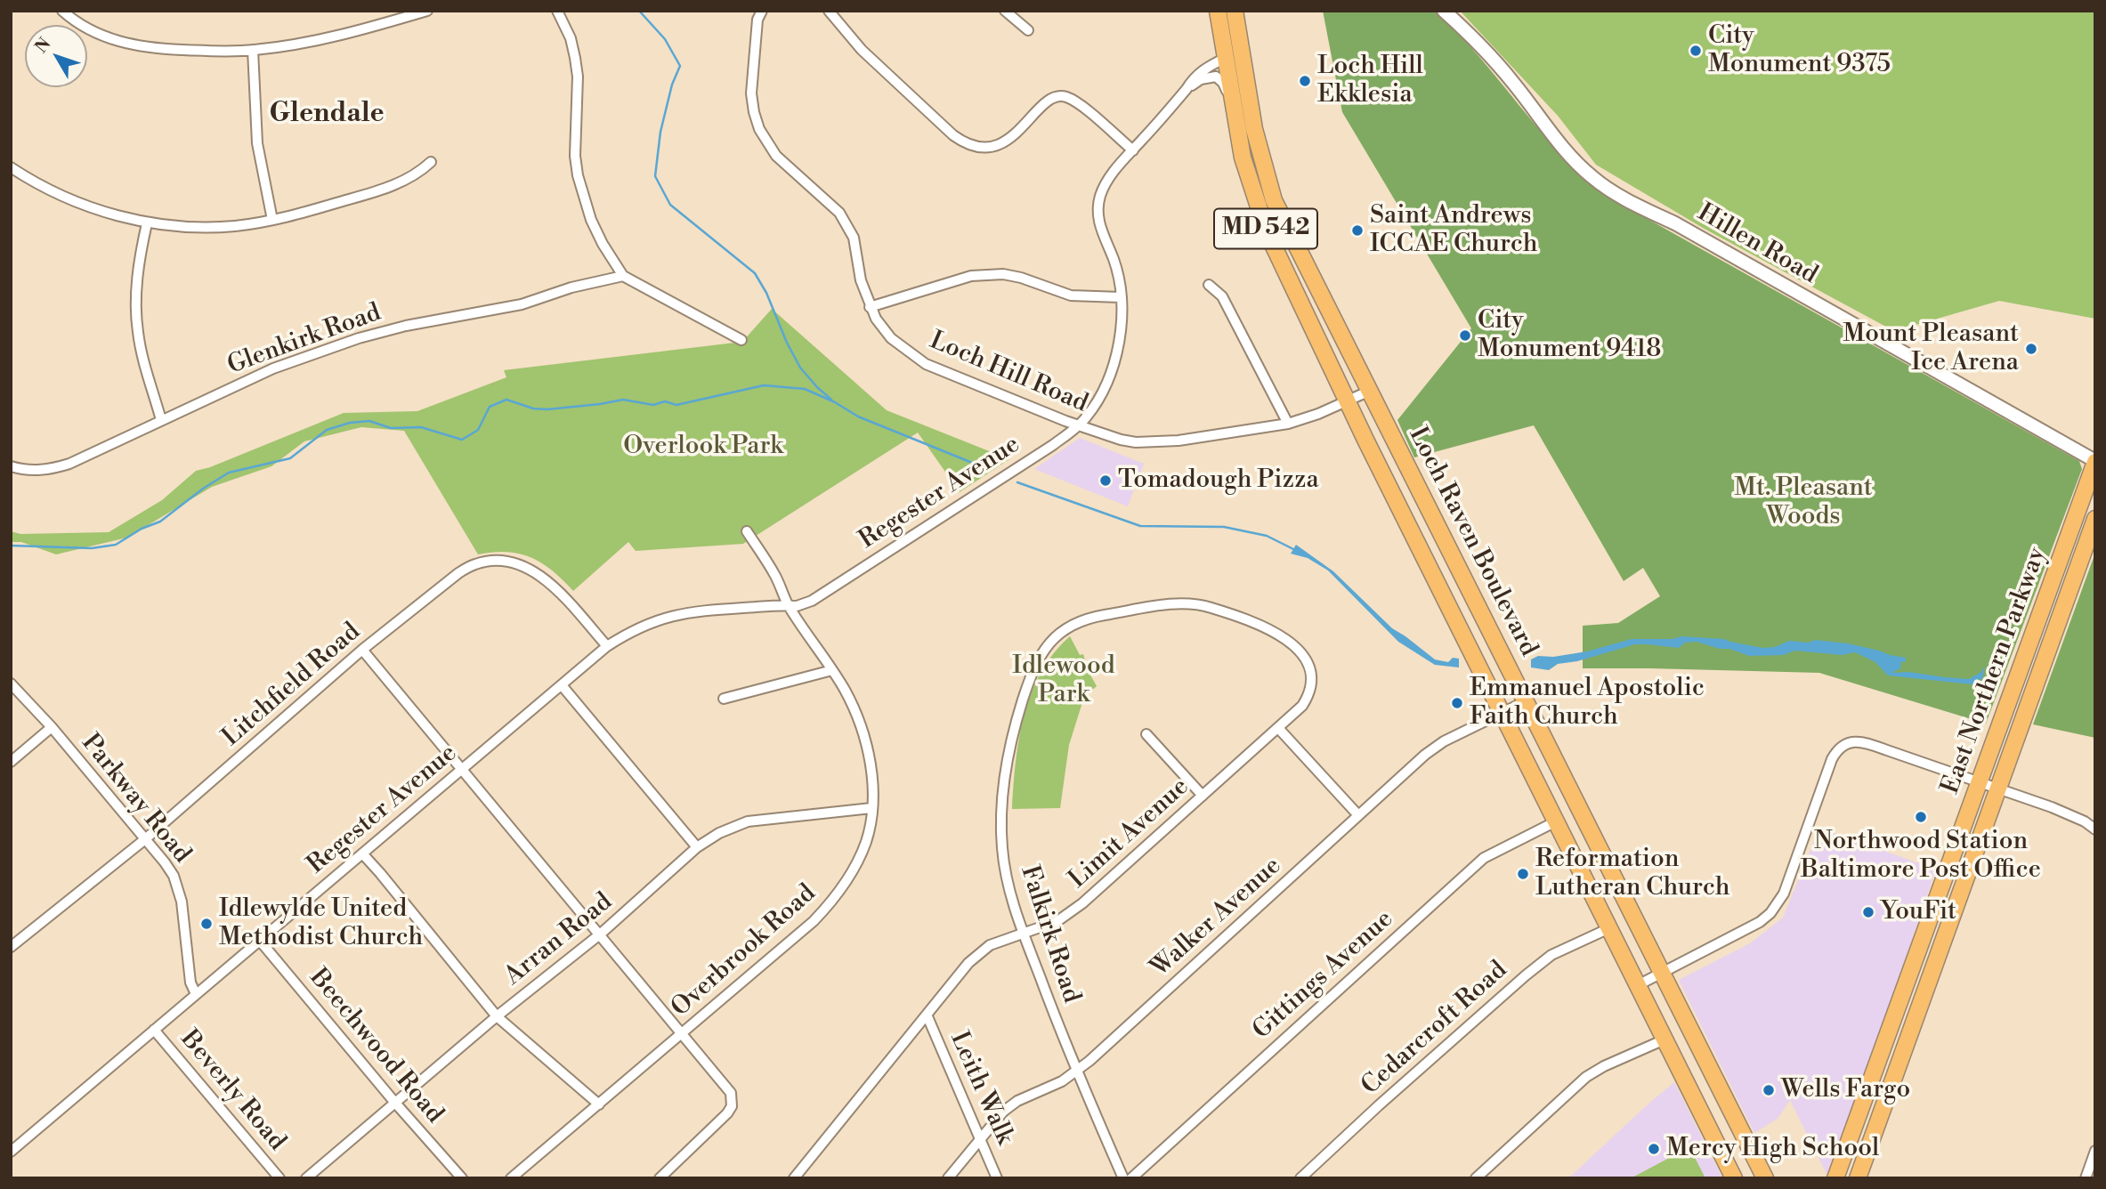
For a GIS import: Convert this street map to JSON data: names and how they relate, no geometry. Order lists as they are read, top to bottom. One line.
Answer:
{"streets":{"main road":["MD 542","Loch Raven Boulevard","East Northern Parkway"],"street":["Hillen Road","Glenkirk Road","Loch Hill Road","Regester Avenue","Litchfield Road","Parkway Road","Limit Avenue","Walker Avenue","Falkirk Road","Arran Road","Overbrook Road","Gittings Avenue","Cedarcroft Road","Beechwood Road","Leith Walk","Beverly Road"]},"crossings":[["Hillen Road","East Northern Parkway"],["Loch Hill Road","Regester Avenue"],["Loch Hill Road","Loch Raven Boulevard"],["Regester Avenue","Loch Raven Boulevard"],["Regester Avenue","Litchfield Road"],["Regester Avenue","Parkway Road"],["Regester Avenue","Overbrook Road"],["Regester Avenue","Beechwood Road"],["Regester Avenue","Beverly Road"],["Loch Raven Boulevard","Walker Avenue"],["Loch Raven Boulevard","Gittings Avenue"],["Loch Raven Boulevard","Cedarcroft Road"],["Litchfield Road","Parkway Road"],["Limit Avenue","Falkirk Road"],["Limit Avenue","Leith Walk"],["Walker Avenue","Falkirk Road"],["Walker Avenue","Leith Walk"],["Arran Road","Overbrook Road"],["Arran Road","Beechwood Road"]],"districts":["Glendale"],"parks":["Overlook Park","Mt. Pleasant Woods","Idlewood Park"],"places":["City Monument 9375","Loch Hill Ekklesia","Saint Andrews ICCAE Church","City Monument 9418","Mount Pleasant Ice Arena","Tomadough Pizza","Emmanuel Apostolic Faith Church","Northwood Station Baltimore Post Office","Reformation Lutheran Church","YouFit","Idlewylde United Methodist Church","Wells Fargo","Mercy High School"],"north":"top left"}
